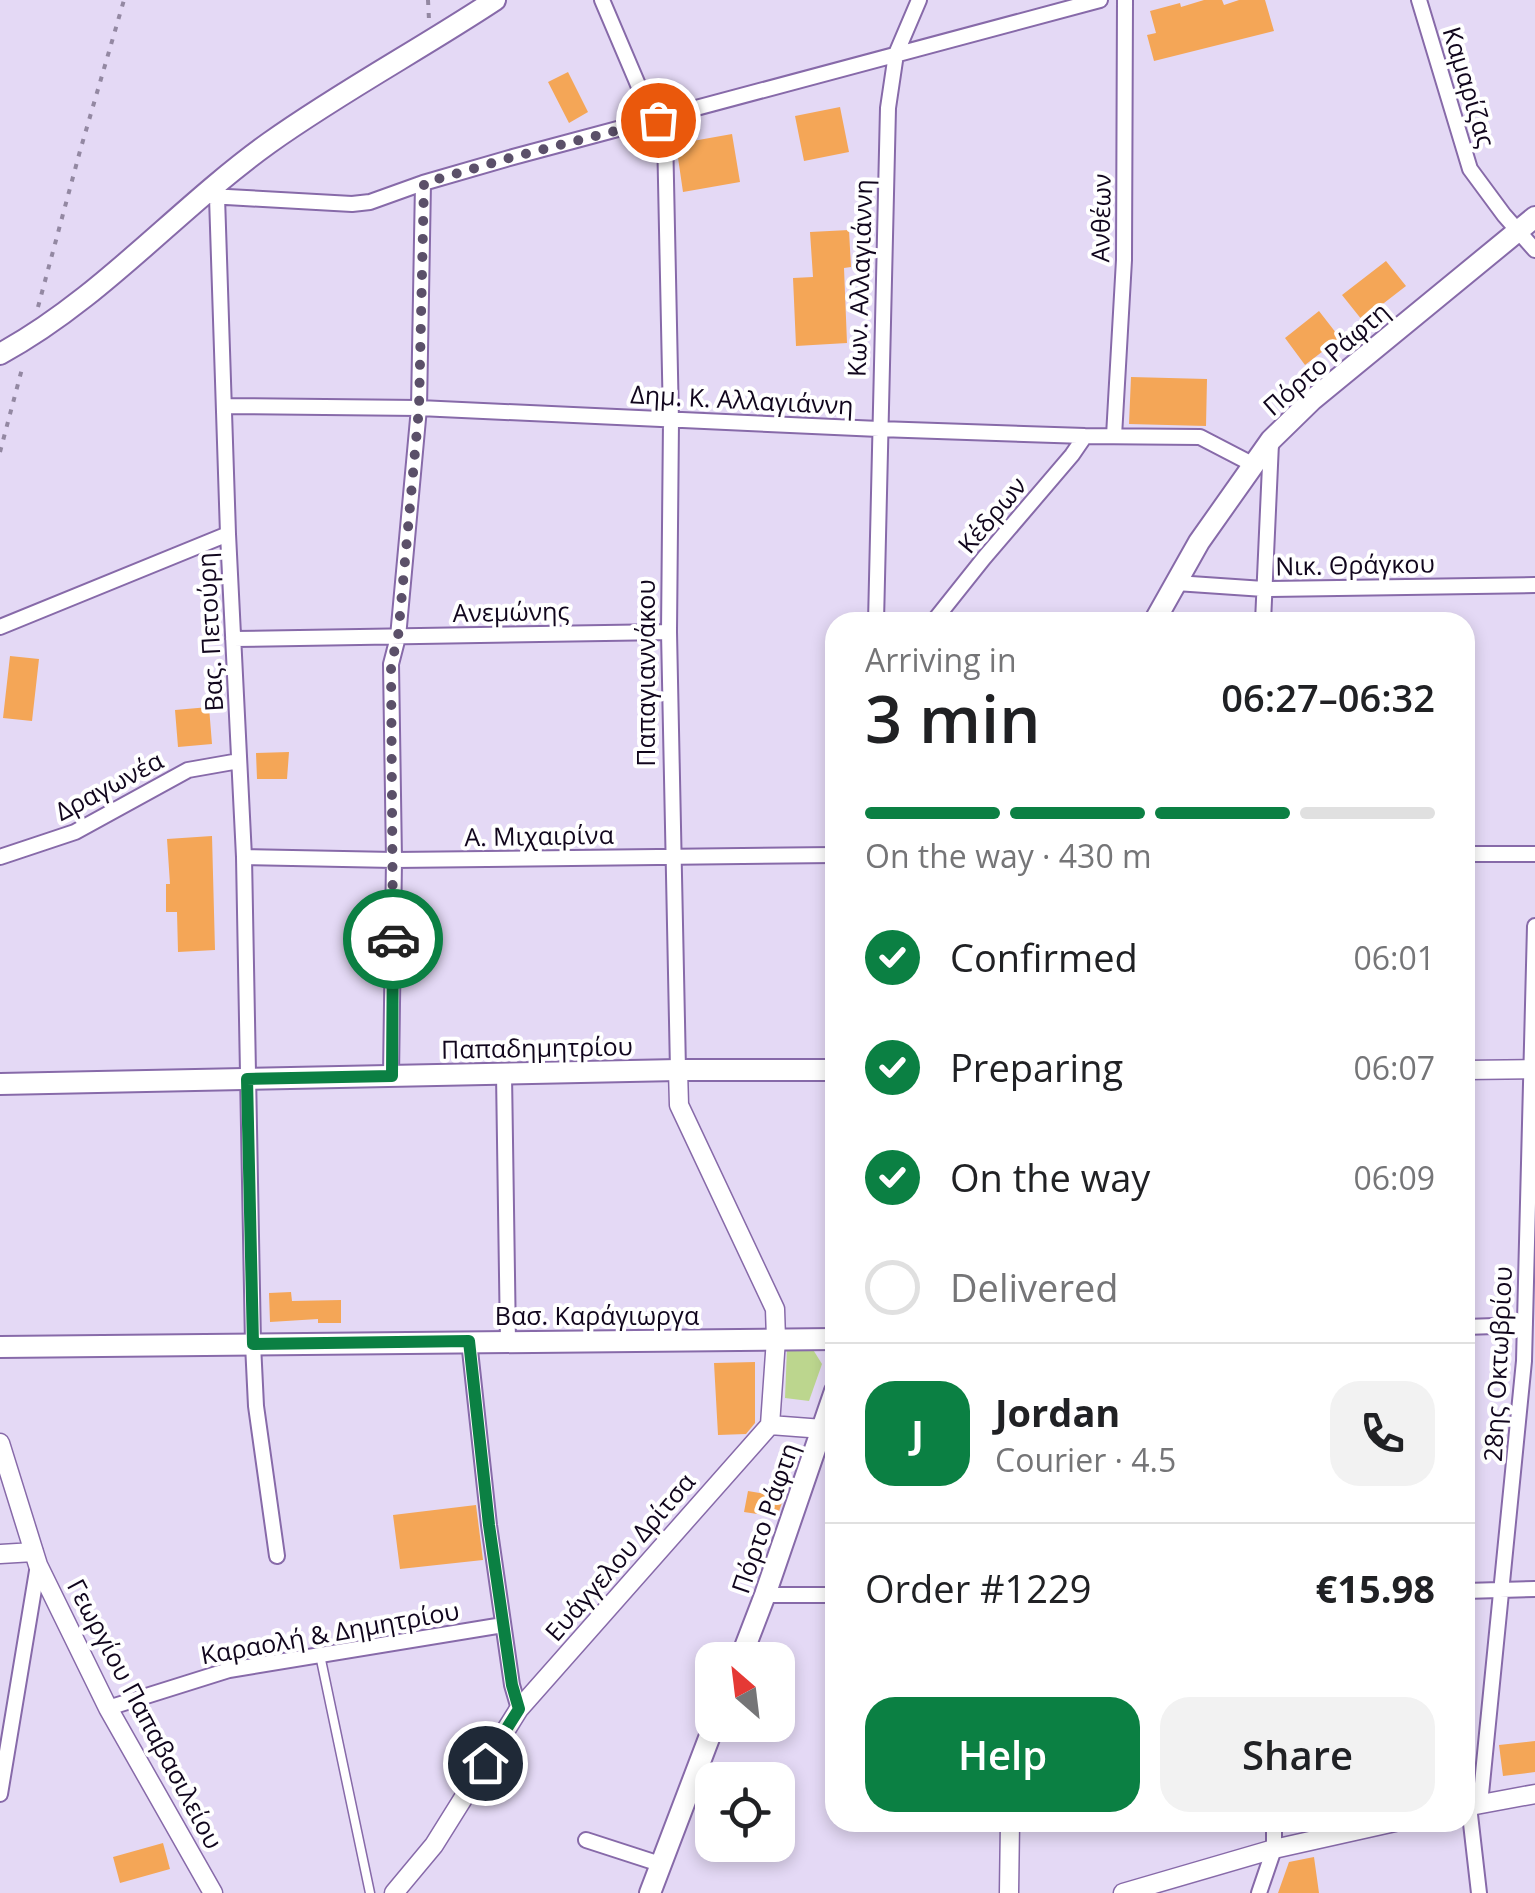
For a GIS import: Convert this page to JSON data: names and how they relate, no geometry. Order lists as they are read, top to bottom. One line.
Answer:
{"streets":{"main road":["Πόρτο Ράφτη","Παπαδημητρίου","Βασ. Καράγιωργα"],"street":["Καμαρίζας","Ανθέων","Κων. Αλλαγιάννη","Δημ. Κ. Αλλαγιάννη","Κέδρων","Νικ. Θράγκου","Ανεμώνης","Βας. Πετούρη","Παπαγιαννάκου","Δραγωνέα","Α. Μιχαιρίνα","28ης Οκτωβρίου","Ευάγγελου Δρίτσα","Καραολή & Δημητρίου","Γεωργίου Παπαβασιλείου"]},"crossings":[["Καμαρίζας","Πόρτο Ράφτη"],["Ανθέων","Δημ. Κ. Αλλαγιάννη"],["Κων. Αλλαγιάννη","Δημ. Κ. Αλλαγιάννη"],["Πόρτο Ράφτη","Δημ. Κ. Αλλαγιάννη"],["Πόρτο Ράφτη","Νικ. Θράγκου"],["Δημ. Κ. Αλλαγιάννη","Κέδρων"],["Δημ. Κ. Αλλαγιάννη","Βας. Πετούρη"],["Δημ. Κ. Αλλαγιάννη","Παπαγιαννάκου"],["Ανεμώνης","Βας. Πετούρη"],["Ανεμώνης","Παπαγιαννάκου"],["Βας. Πετούρη","Δραγωνέα"],["Βας. Πετούρη","Α. Μιχαιρίνα"],["Βας. Πετούρη","Παπαδημητρίου"],["Παπαγιαννάκου","Α. Μιχαιρίνα"],["Παπαγιαννάκου","Παπαδημητρίου"],["Παπαγιαννάκου","Βασ. Καράγιωργα"],["Καραολή & Δημητρίου","Γεωργίου Παπαβασιλείου"]],"north":"top left","page":{"heading":["3 min","Arriving in","06:27–06:32"],"panel":["Jordan","Courier · 4.5","Order #1229","€15.98"],"bar":"On the way · 430 m","list":[["Confirmed","06:01"],["Preparing","06:07"],["On the way","06:09"],"Delivered"],"round":"J","buttons":["Help","Share"]}}
